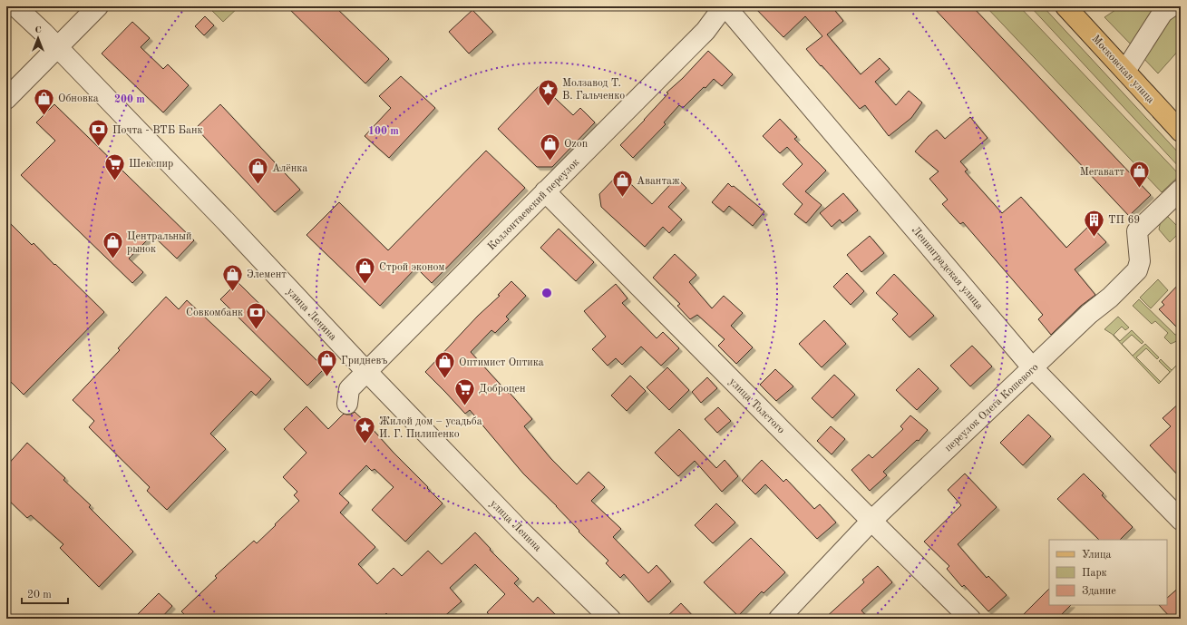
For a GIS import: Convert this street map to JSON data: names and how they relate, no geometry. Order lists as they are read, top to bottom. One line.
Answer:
{"streets":{"main road":["Московская улица"],"street":["Коллонтаевский переулок","Ленинградская улица","улица Ленина","улица Толстого","переулок Олега Кошевого"]},"crossings":[["Коллонтаевский переулок","Ленинградская улица"],["Коллонтаевский переулок","улица Ленина"],["Коллонтаевский переулок","улица Толстого"],["Ленинградская улица","переулок Олега Кошевого"],["улица Толстого","переулок Олега Кошевого"]],"places":{"place":["Молзавод Т. В. Гальченко","Жилой дом – усадьба И. Г. Пилипенко"],"shop":["Обновка","Ozon","Алёнка","Мегаватт","Авантаж","Центральный рынок","Строй эконом","Элемент","Гридневъ","Оптимист Оптика"],"bank":["Почта - ВТБ Банк","Совкомбанк"],"supermarket":["Шекспир","Доброцен"],"building":["ТП 69"]},"legend":["Улица","Парк","Здание"],"scale_bar":"20 m","north":"top","rings":["200 m","100 m"]}
